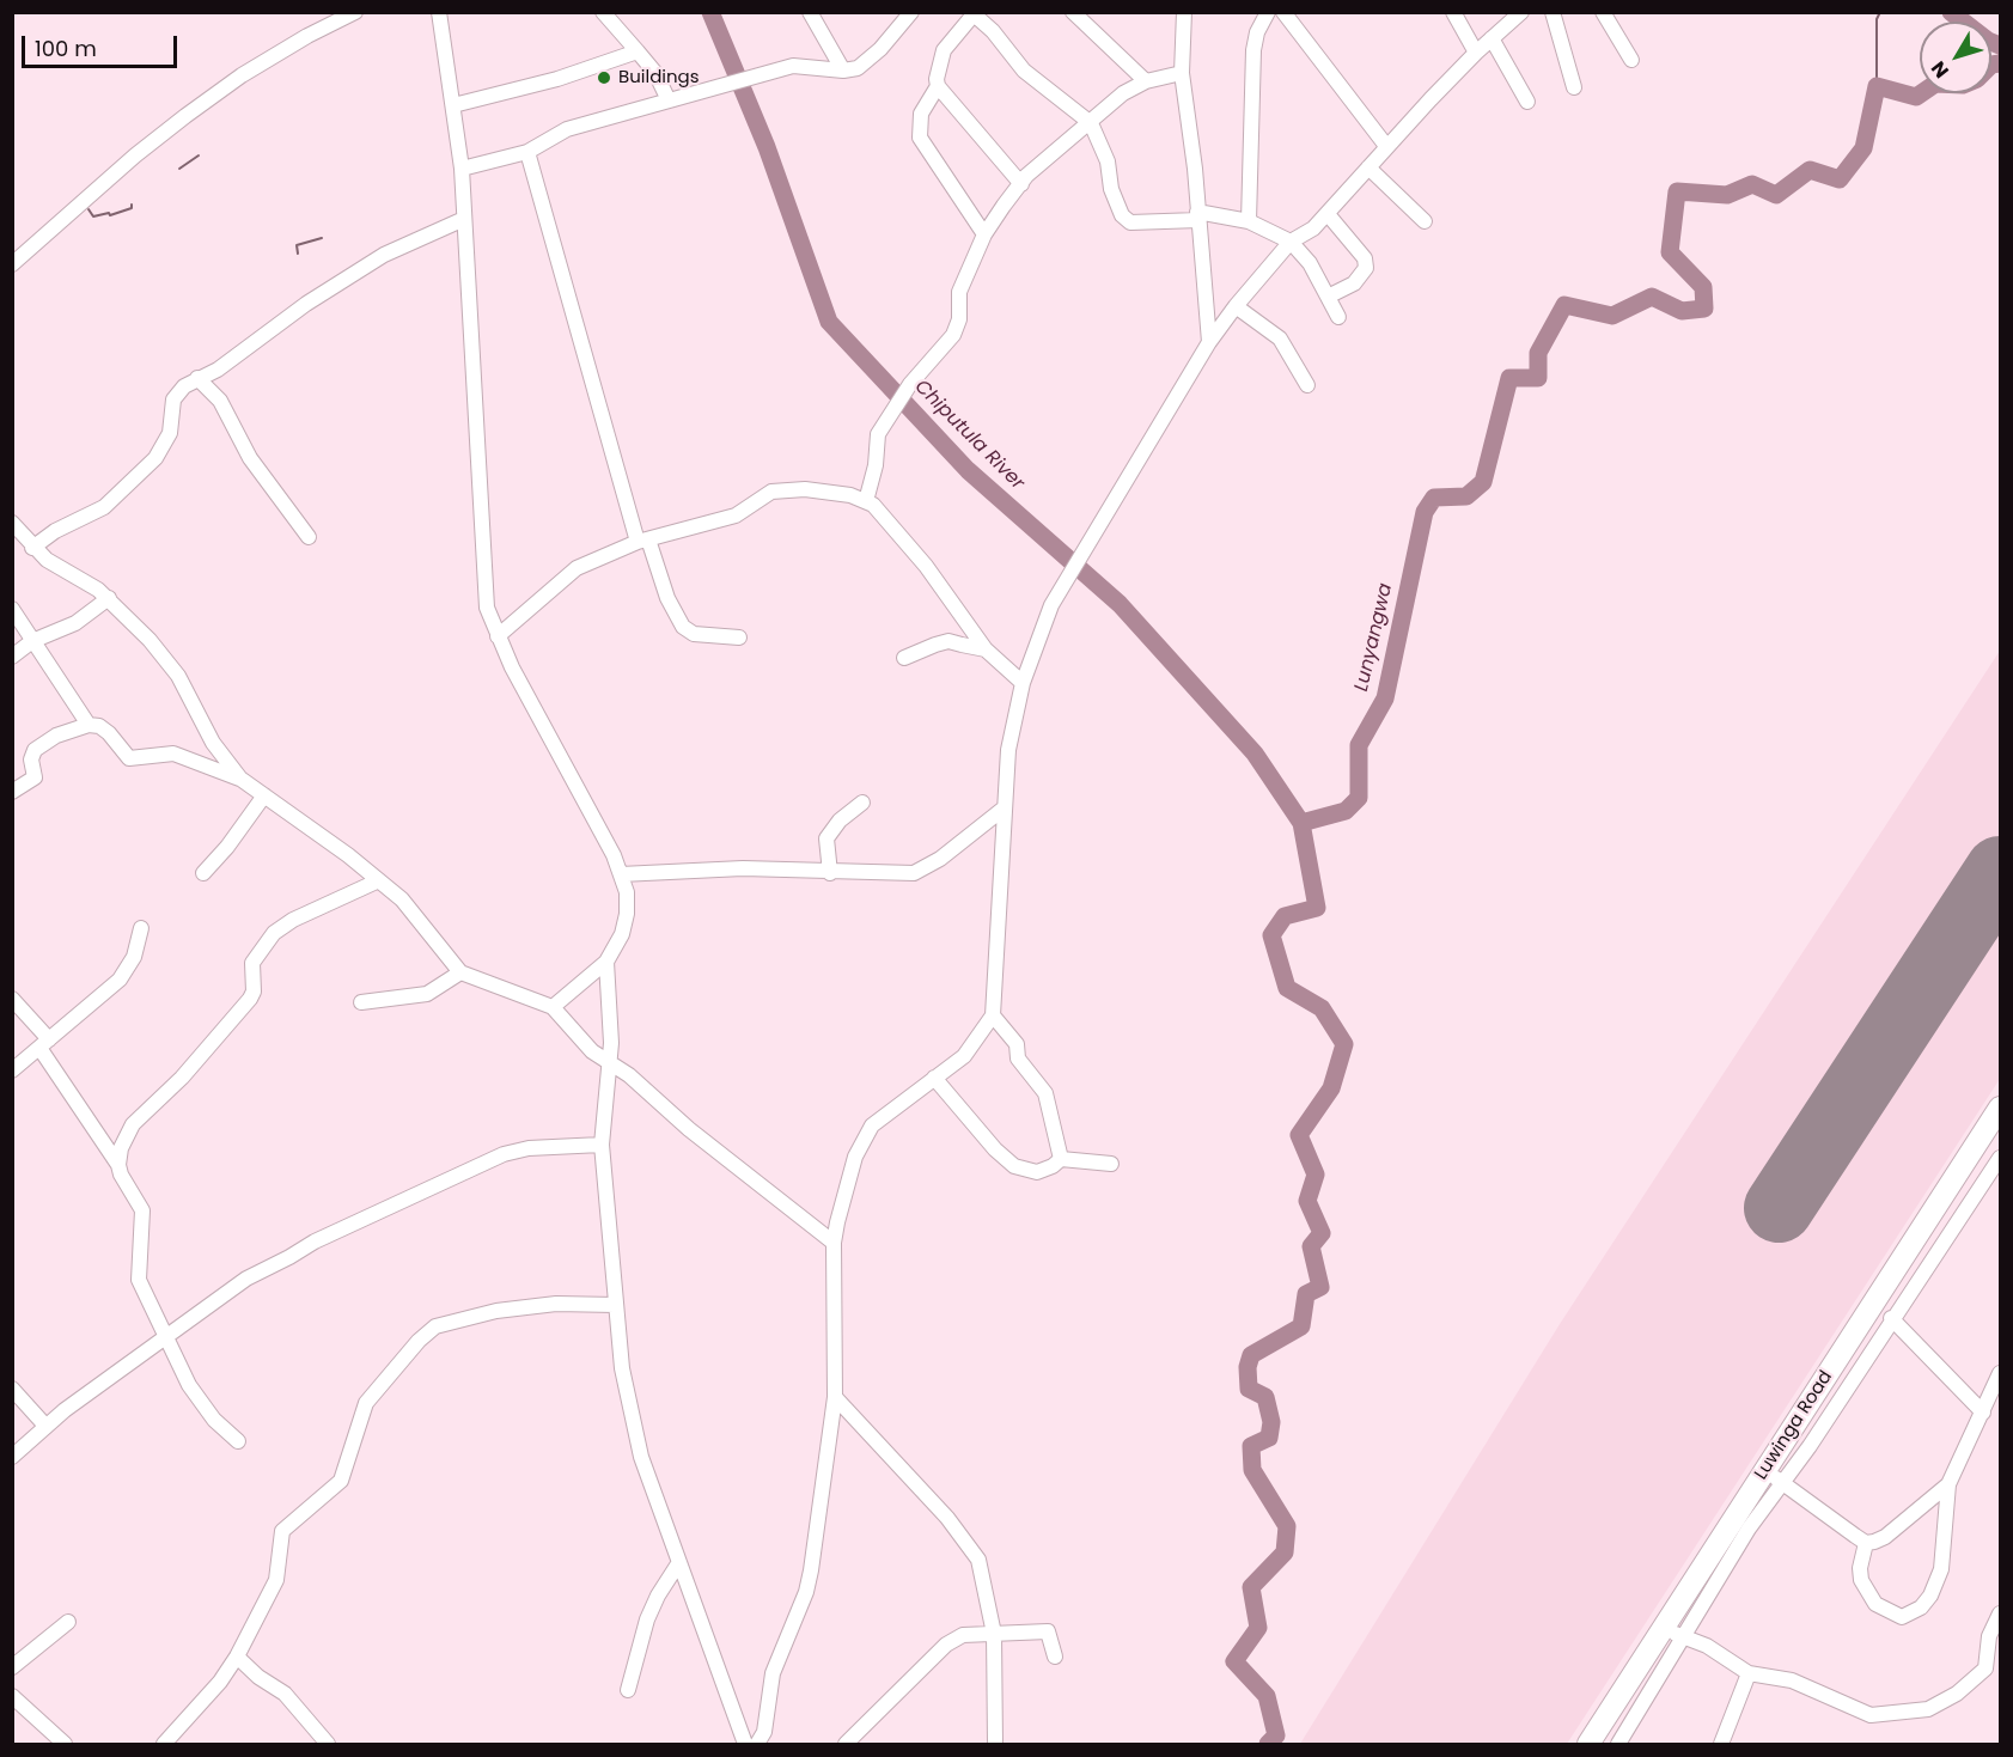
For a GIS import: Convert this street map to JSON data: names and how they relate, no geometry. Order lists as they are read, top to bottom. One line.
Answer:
{"streets":{"highway":["Luwinga Road"]},"water":["Chiputula River","Lunyangwa"],"places":["Buildings"],"scale_bar":"100 m","north":"bottom left"}
